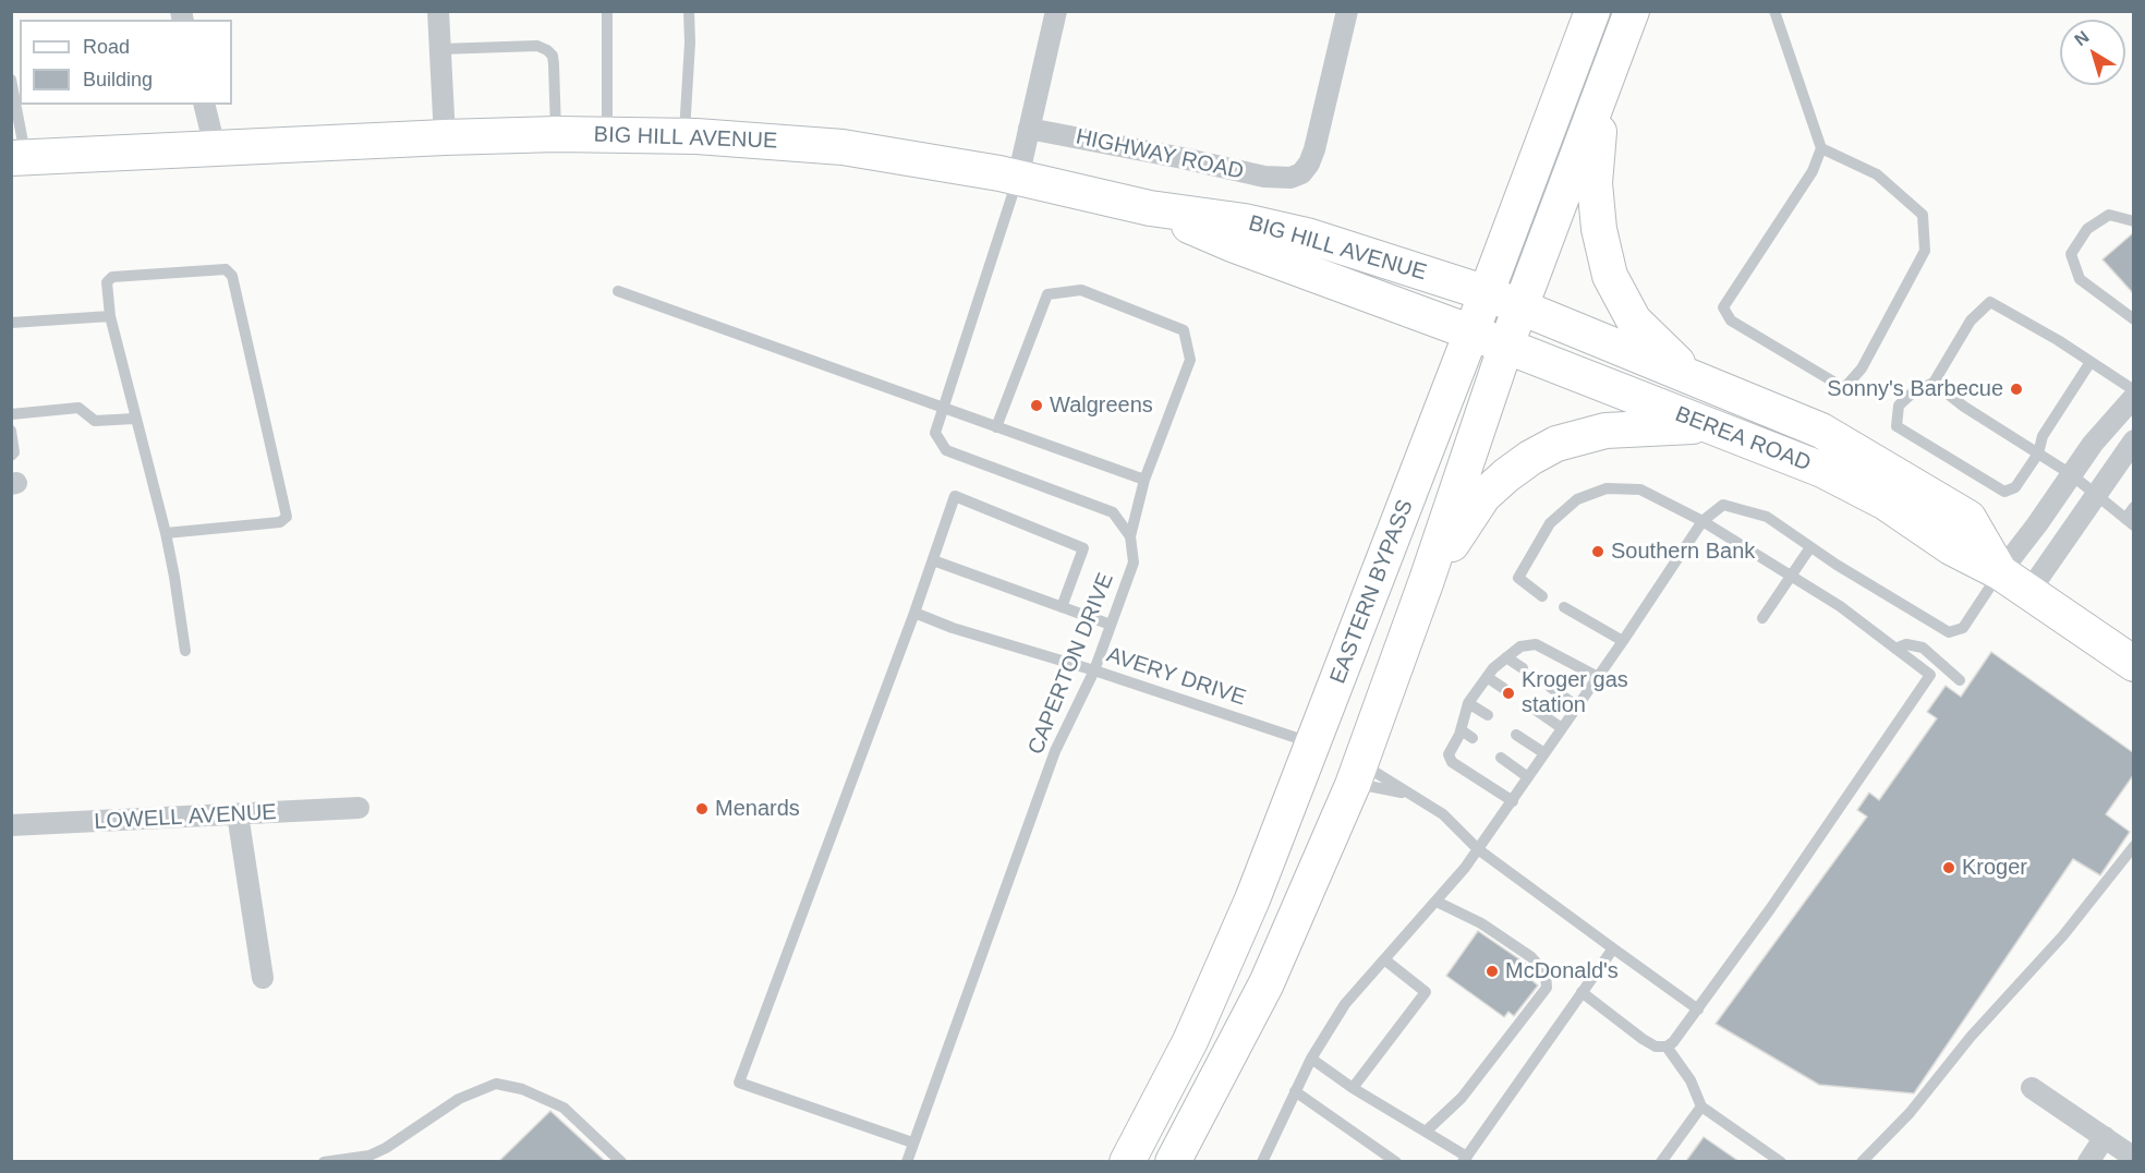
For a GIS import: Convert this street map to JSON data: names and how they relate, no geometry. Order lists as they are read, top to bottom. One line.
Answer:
{"streets":{"main road":["BIG HILL AVENUE","BEREA ROAD","EASTERN BYPASS"],"street":["HIGHWAY ROAD","LOWELL AVENUE"],"lane":["CAPERTON DRIVE","AVERY DRIVE"]},"crossings":[["BIG HILL AVENUE","BEREA ROAD"],["BIG HILL AVENUE","EASTERN BYPASS"],["BEREA ROAD","EASTERN BYPASS"],["EASTERN BYPASS","AVERY DRIVE"],["CAPERTON DRIVE","AVERY DRIVE"]],"places":["Sonny's Barbecue","Walgreens","Southern Bank","Kroger gas station","Menards","Kroger","McDonald's"],"legend":["Road","Building"],"north":"top left"}
